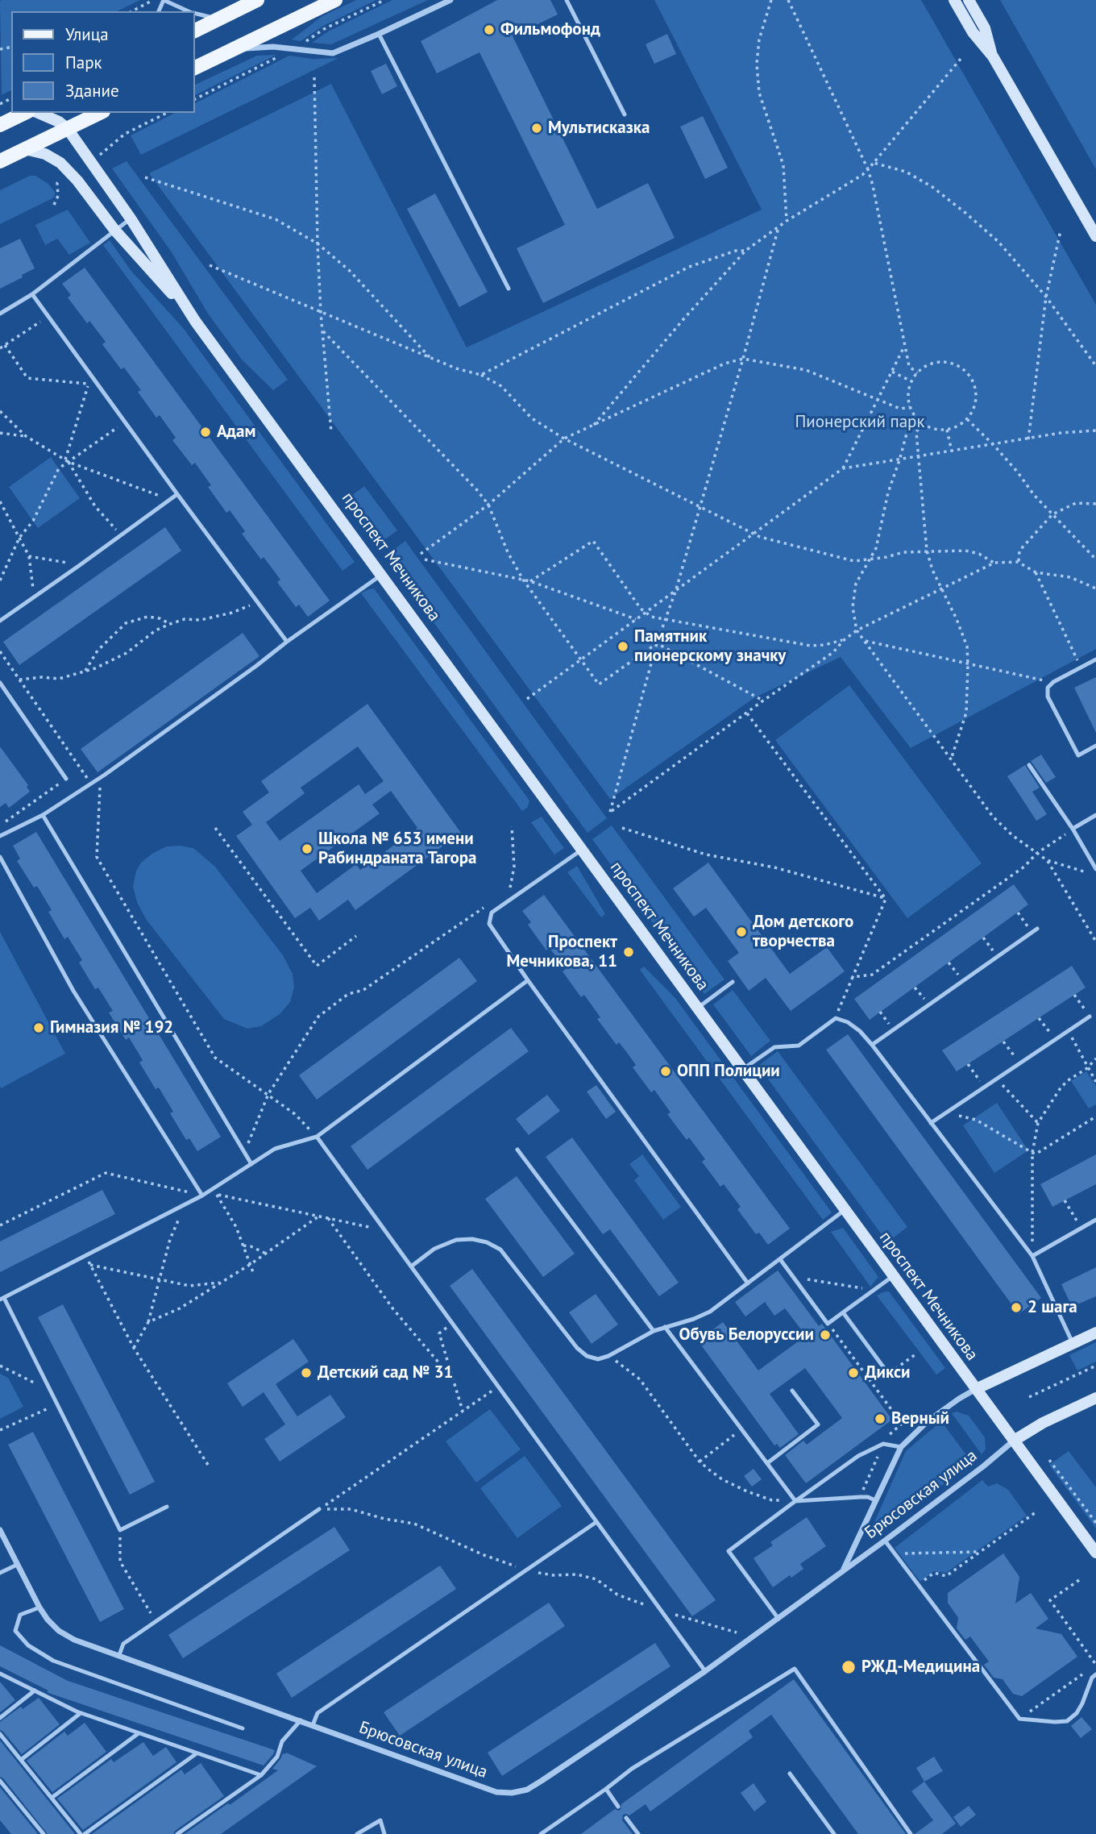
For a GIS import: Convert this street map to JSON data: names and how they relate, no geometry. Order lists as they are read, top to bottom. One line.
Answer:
{"streets":{"street":["проспект Мечникова","Брюсовская улица"]},"crossings":[["проспект Мечникова","Брюсовская улица"]],"parks":["Пионерский парк"],"places":["Фильмофонд","Мультисказка","Адам","Памятник пионерскому значку","Школа № 653 имени Рабиндраната Тагора","Дом детского творчества","Проспект Мечникова, 11","Гимназия № 192","ОПП Полиции","2 шага","Обувь Белоруссии","Детский сад № 31","Дикси","Верный","РЖД-Медицина"],"legend":["Улица","Парк","Здание"]}
